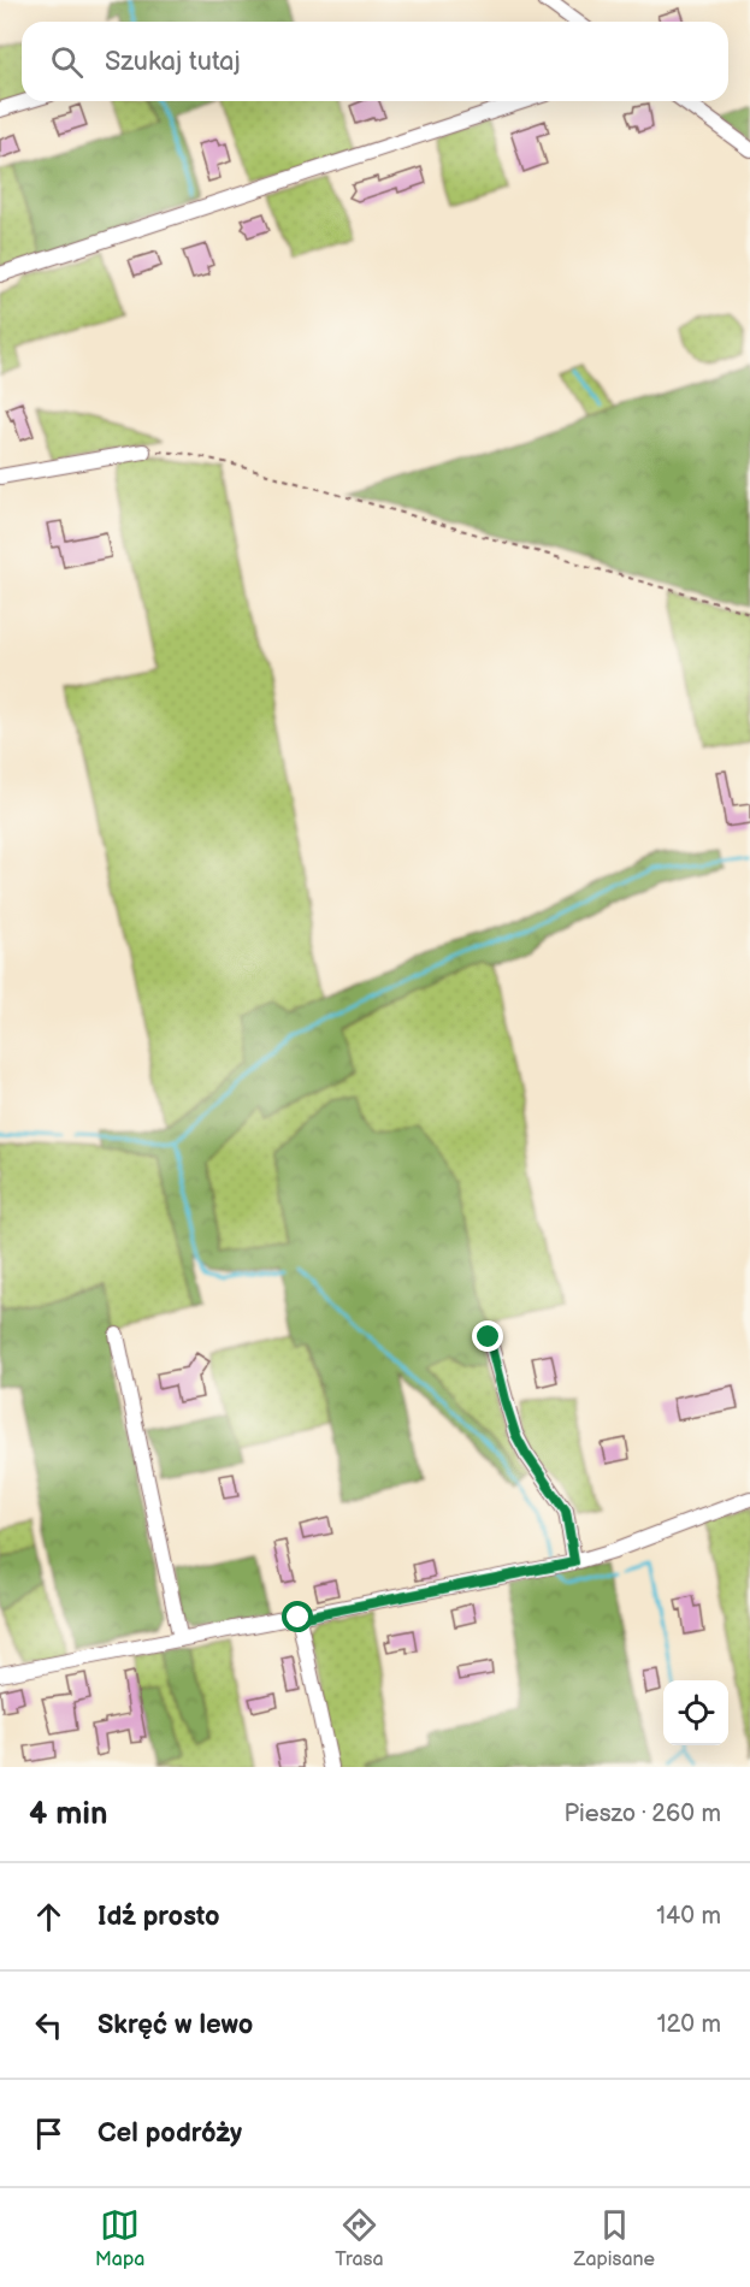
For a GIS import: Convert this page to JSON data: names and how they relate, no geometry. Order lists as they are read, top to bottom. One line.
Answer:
{"page":{"search":"Szukaj tutaj","heading":["4 min","Pieszo · 260 m"],"list":[["Idź prosto","140 m"],["Skręć w lewo","120 m"],"Cel podróży"],"nav":["Mapa","Trasa","Zapisane"]}}
